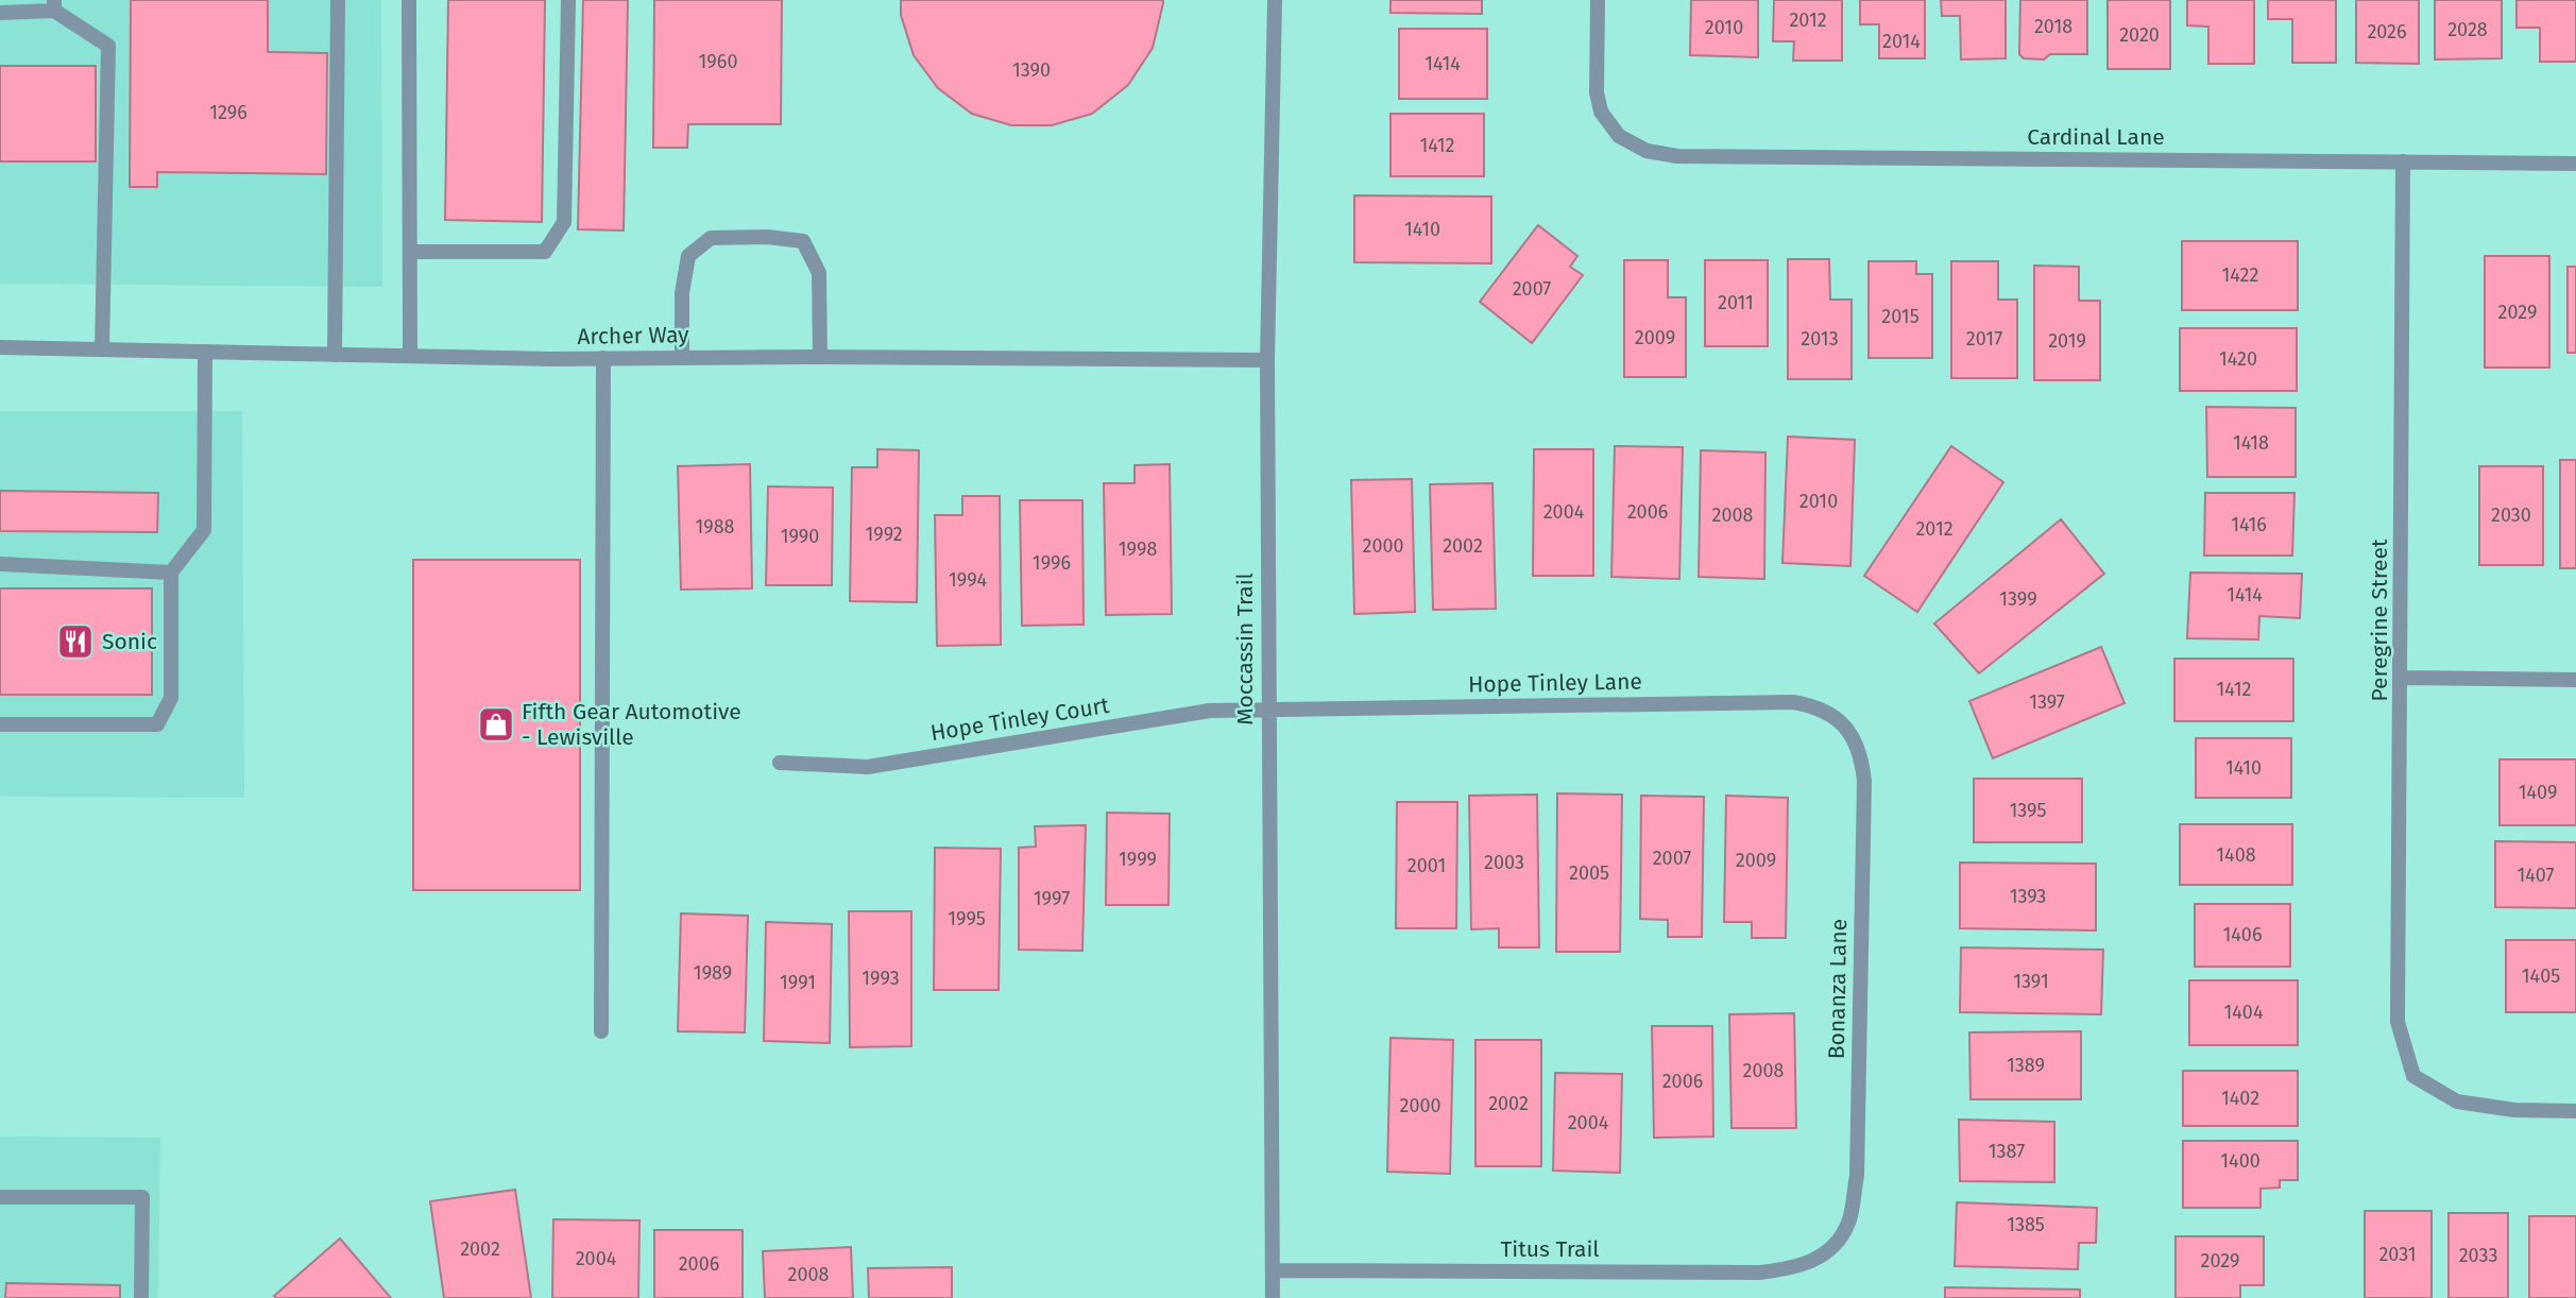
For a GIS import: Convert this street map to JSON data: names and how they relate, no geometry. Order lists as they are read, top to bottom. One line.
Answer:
{"streets":{"street":["Cardinal Lane","Archer Way","Peregrine Street","Moccassin Trail","Hope Tinley Lane","Hope Tinley Court","Bonanza Lane","Titus Trail"]},"crossings":[["Cardinal Lane","Peregrine Street"],["Archer Way","Moccassin Trail"],["Moccassin Trail","Hope Tinley Lane"],["Moccassin Trail","Hope Tinley Court"],["Moccassin Trail","Titus Trail"],["Hope Tinley Lane","Hope Tinley Court"],["Hope Tinley Lane","Bonanza Lane"],["Bonanza Lane","Titus Trail"]],"places":{"restaurant":["Sonic"],"shop":["Fifth Gear Automotive - Lewisville"]},"house_numbers":["2012","2018","2010","2028","2026","2020","2014","1960","1414","1390","1296","1412","1410","1422","2007","2011","2029","2015","2009","2013","2017","2019","1420","1418","2010","2004","2006","2008","2030","1416","1988","2012","1992","1990","2000","2002","1998","1996","1994","1414","1399","1412","1397","1410","1409","1395","1408","2007","1999","2009","2003","2001","2005","1407","1393","1997","1995","1406","1989","1405","1993","1391","1991","1404","1389","2008","2006","1402","2002","2000","2004","1387","1400","1385","2002","2031","2033","2004","2029","2006","2008"]}
